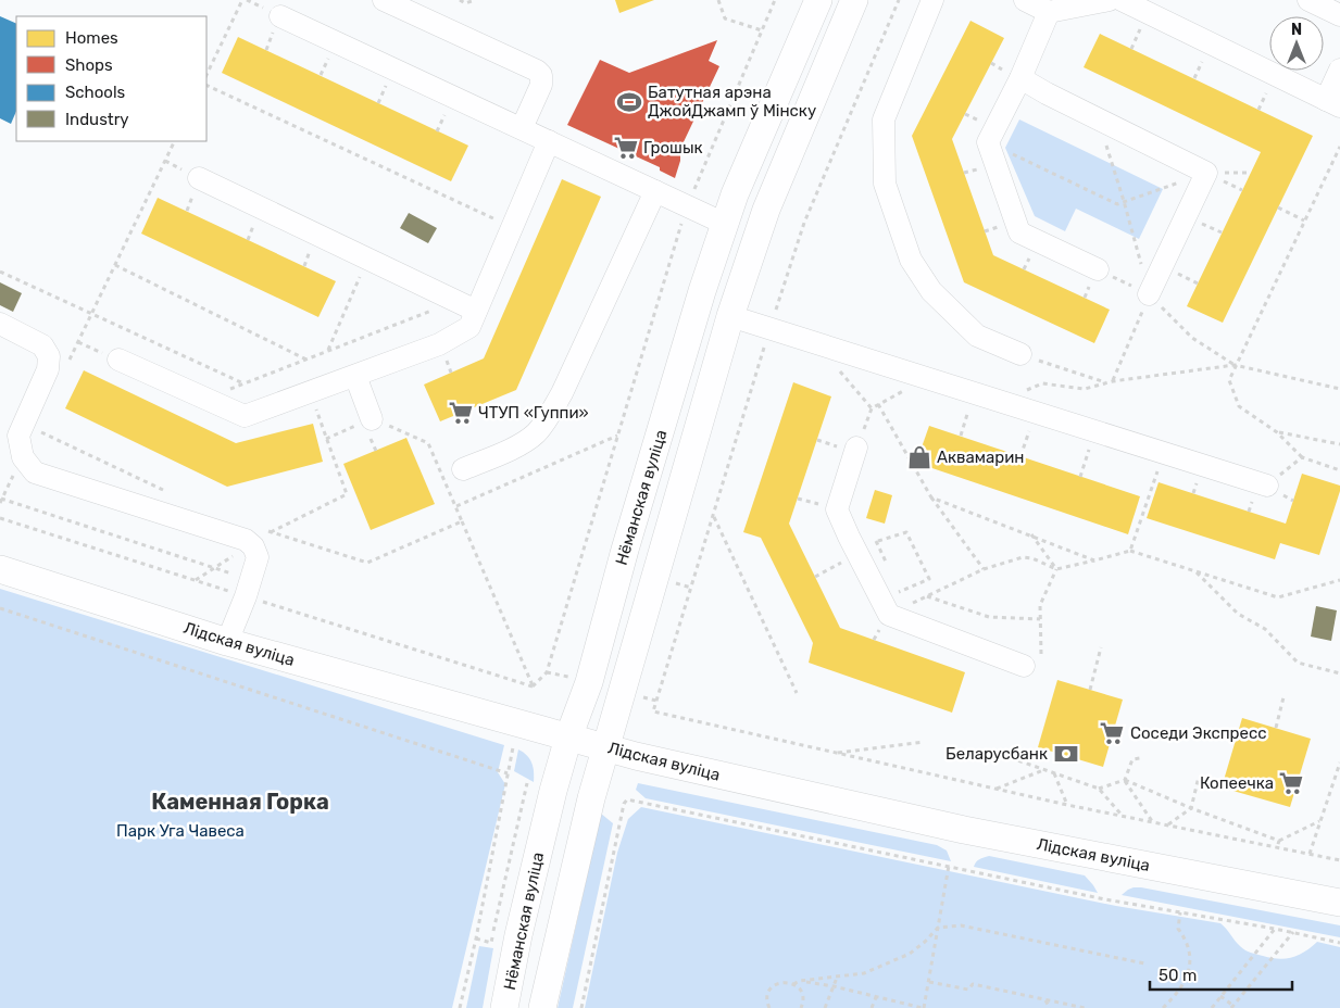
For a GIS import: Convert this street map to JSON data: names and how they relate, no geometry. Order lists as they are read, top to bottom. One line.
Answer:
{"streets":{"main road":["Нёманская вуліца","Лідская вуліца"]},"crossings":[["Нёманская вуліца","Лідская вуліца"]],"districts":["Каменная Горка"],"parks":["Парк Уга Чавеса"],"places":{"sports":["Батутная арэна ДжойДжамп ў Мінску"],"supermarket":["Грошык","ЧТУП «Гуппи»","Соседи Экспресс","Копеечка"],"shop":["Аквамарин"],"bank":["Беларусбанк"]},"legend":["Homes","Shops","Schools","Industry"],"scale_bar":"50 m","north":"top"}
